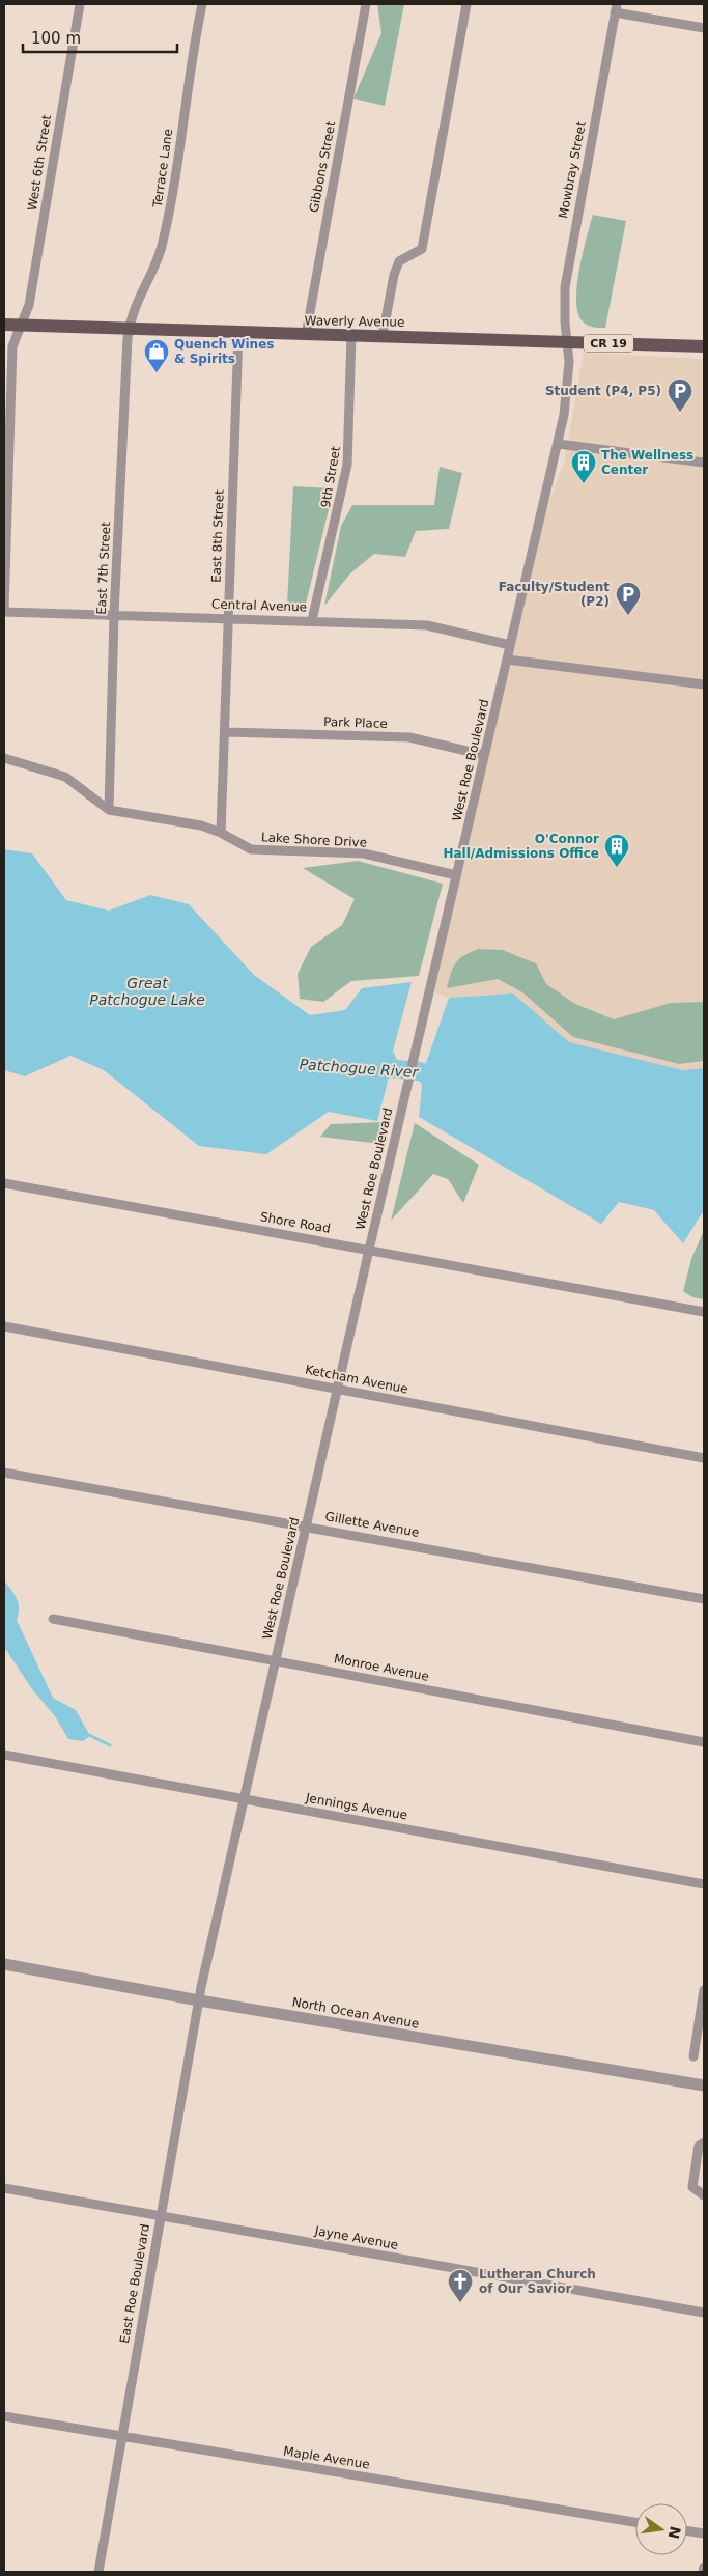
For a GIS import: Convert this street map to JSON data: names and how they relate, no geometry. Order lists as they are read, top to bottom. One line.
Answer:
{"streets":{"main road":["Waverly Avenue","CR 19"],"street":["West 6th Street","Gibbons Street","Terrace Lane","Mowbray Street","9th Street","East 8th Street","East 7th Street","Central Avenue","Park Place","West Roe Boulevard","Lake Shore Drive","Shore Road","Ketcham Avenue","Gillette Avenue","Monroe Avenue","Jennings Avenue","North Ocean Avenue","Jayne Avenue","East Roe Boulevard","Maple Avenue"]},"crossings":[["West 6th Street","Waverly Avenue"],["West 6th Street","Central Avenue"],["Gibbons Street","Waverly Avenue"],["Terrace Lane","Waverly Avenue"],["Terrace Lane","East 7th Street"],["Mowbray Street","Waverly Avenue"],["Mowbray Street","West Roe Boulevard"],["Waverly Avenue","9th Street"],["Waverly Avenue","East 8th Street"],["Waverly Avenue","East 7th Street"],["Waverly Avenue","West Roe Boulevard"],["9th Street","Central Avenue"],["East 8th Street","Central Avenue"],["East 8th Street","Park Place"],["East 8th Street","Lake Shore Drive"],["East 7th Street","Central Avenue"],["East 7th Street","Lake Shore Drive"],["Central Avenue","West Roe Boulevard"],["Park Place","West Roe Boulevard"],["West Roe Boulevard","Lake Shore Drive"],["West Roe Boulevard","Shore Road"],["West Roe Boulevard","Ketcham Avenue"],["West Roe Boulevard","Gillette Avenue"],["West Roe Boulevard","Monroe Avenue"],["West Roe Boulevard","Jennings Avenue"],["West Roe Boulevard","North Ocean Avenue"],["West Roe Boulevard","East Roe Boulevard"],["North Ocean Avenue","East Roe Boulevard"],["Jayne Avenue","East Roe Boulevard"],["East Roe Boulevard","Maple Avenue"]],"water":["Great Patchogue Lake","Patchogue River"],"places":{"shop":["Quench Wines & Spirits"],"parking":["Student (P4, P5)","Faculty/Student (P2)"],"building":["The Wellness Center","O'Connor Hall/Admissions Office"],"church":["Lutheran Church of Our Savior"]},"scale_bar":"100 m","north":"right"}
